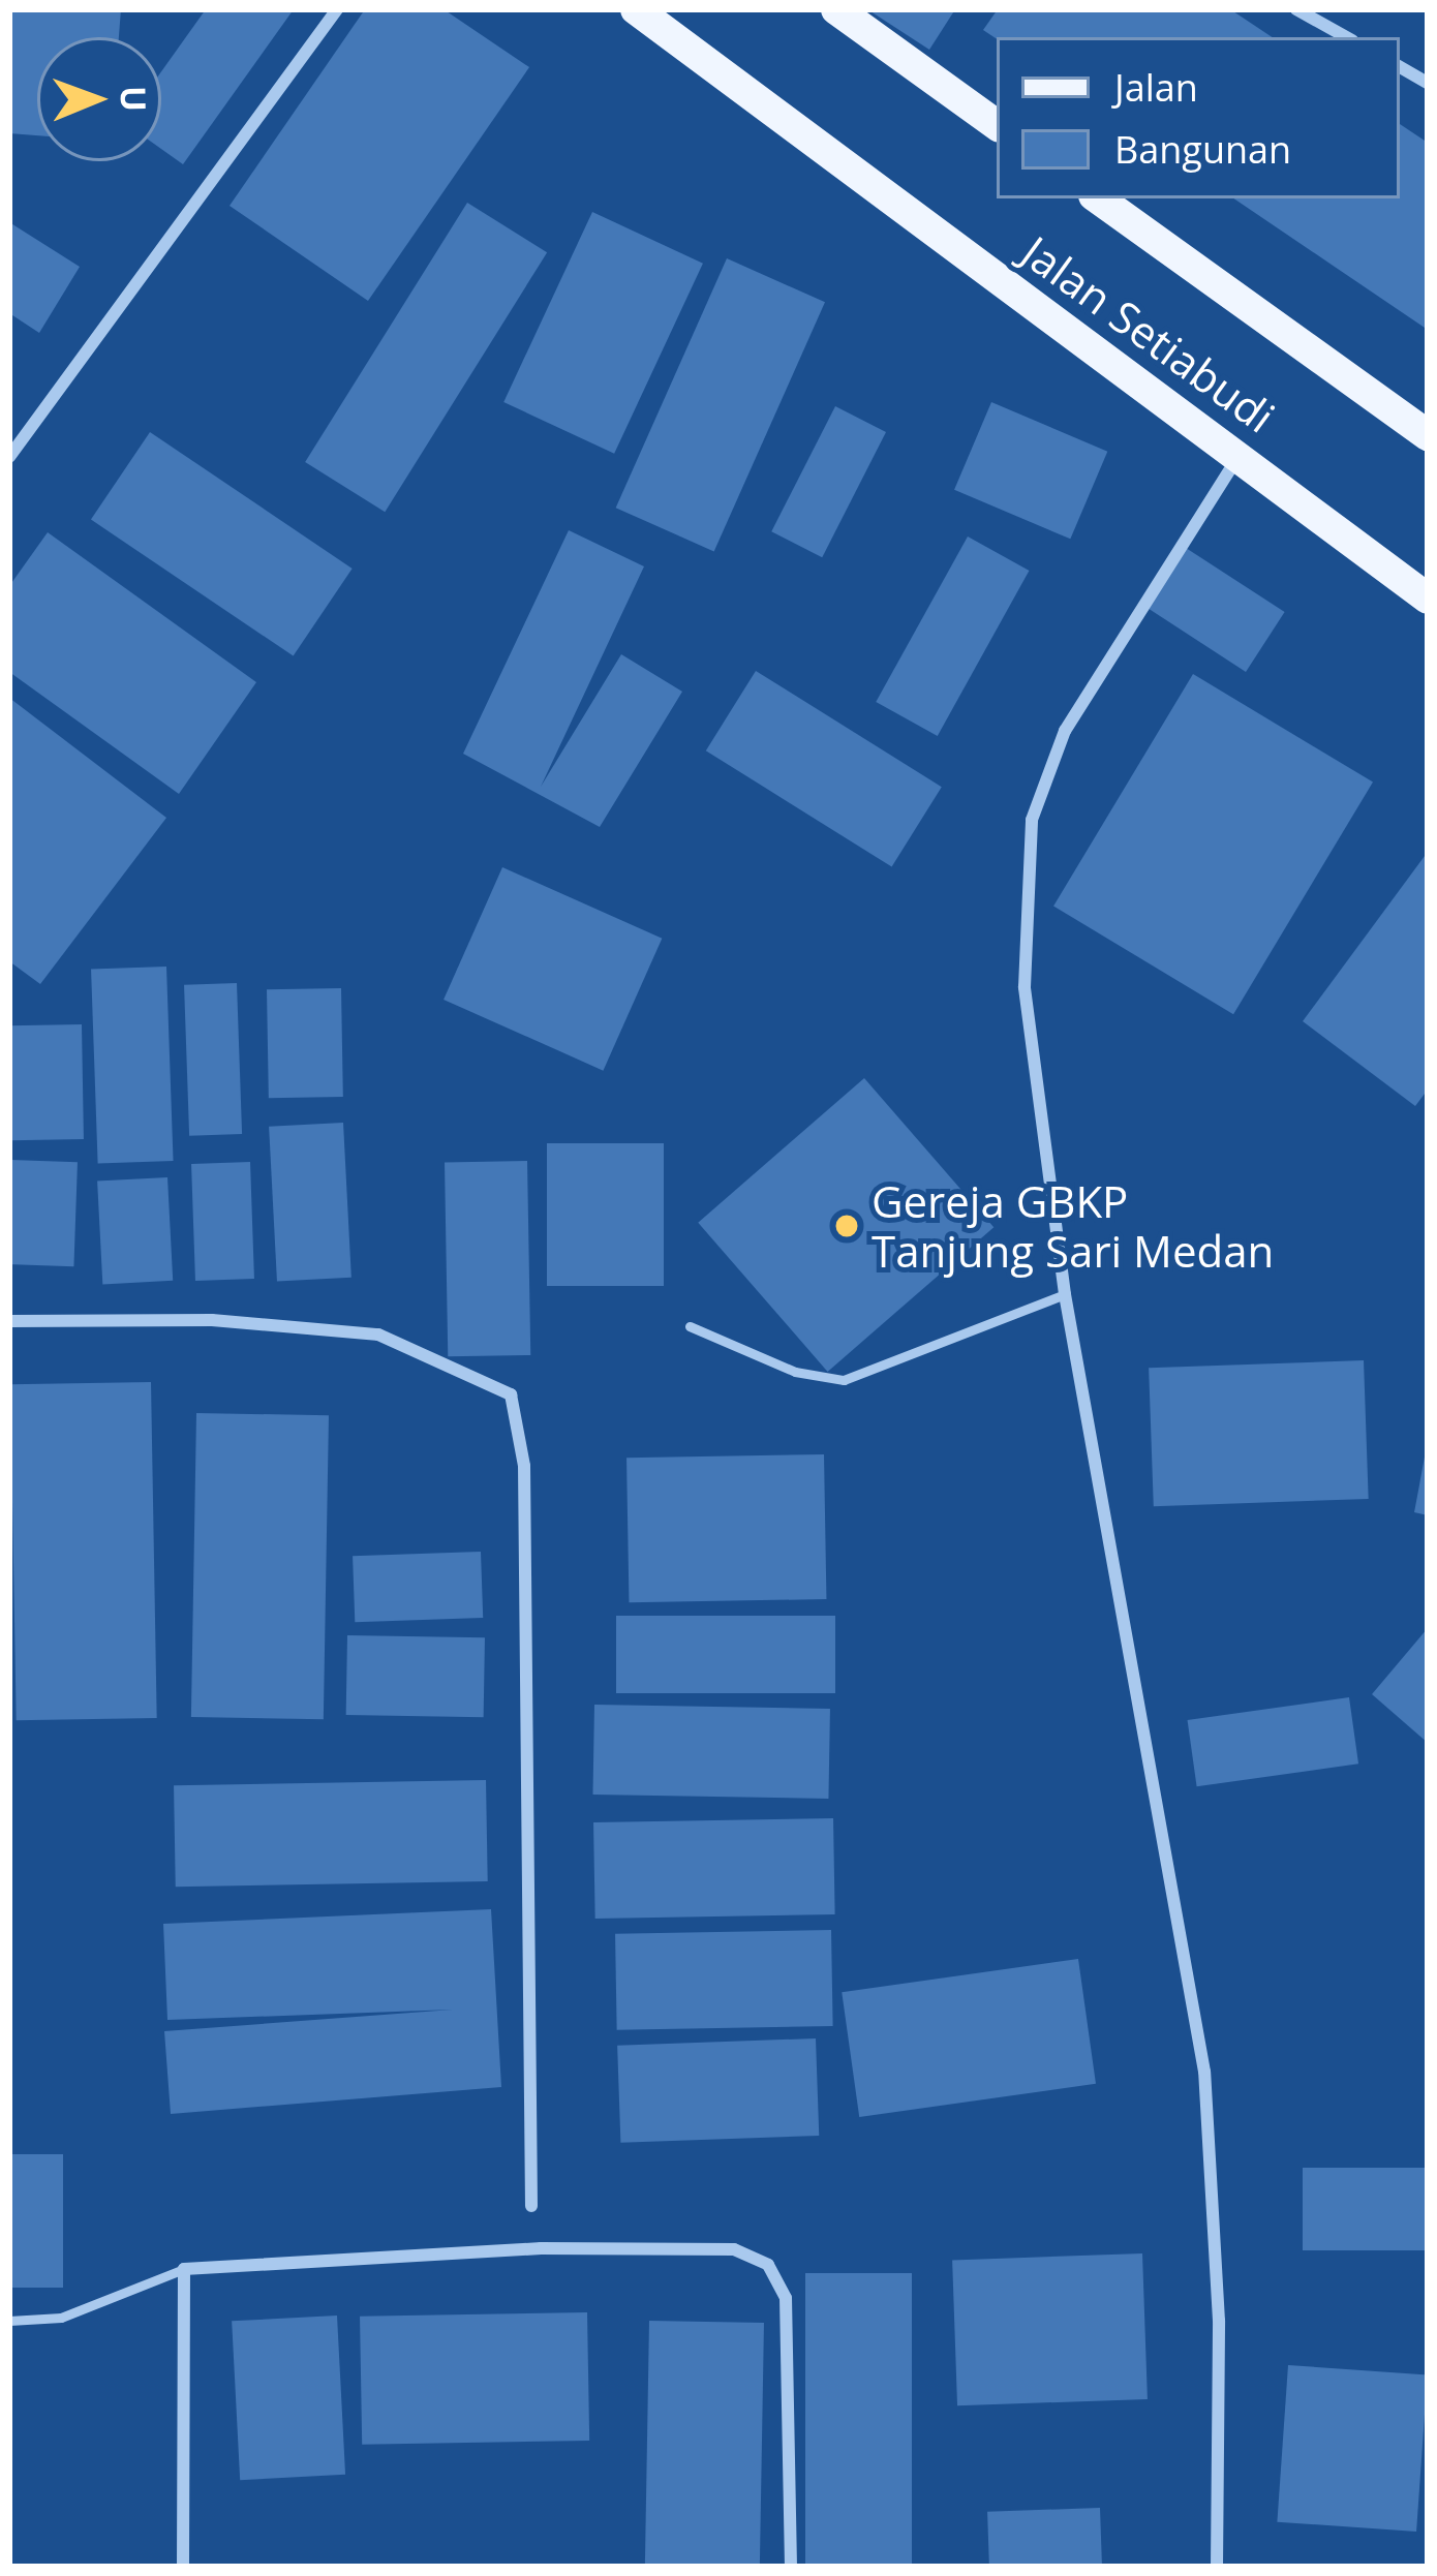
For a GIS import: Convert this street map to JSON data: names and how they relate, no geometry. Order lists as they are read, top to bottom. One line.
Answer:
{"streets":{"main road":["Jalan Setiabudi"]},"places":["Gereja GBKP Tanjung Sari Medan"],"legend":["Jalan","Bangunan"],"north":"right"}
